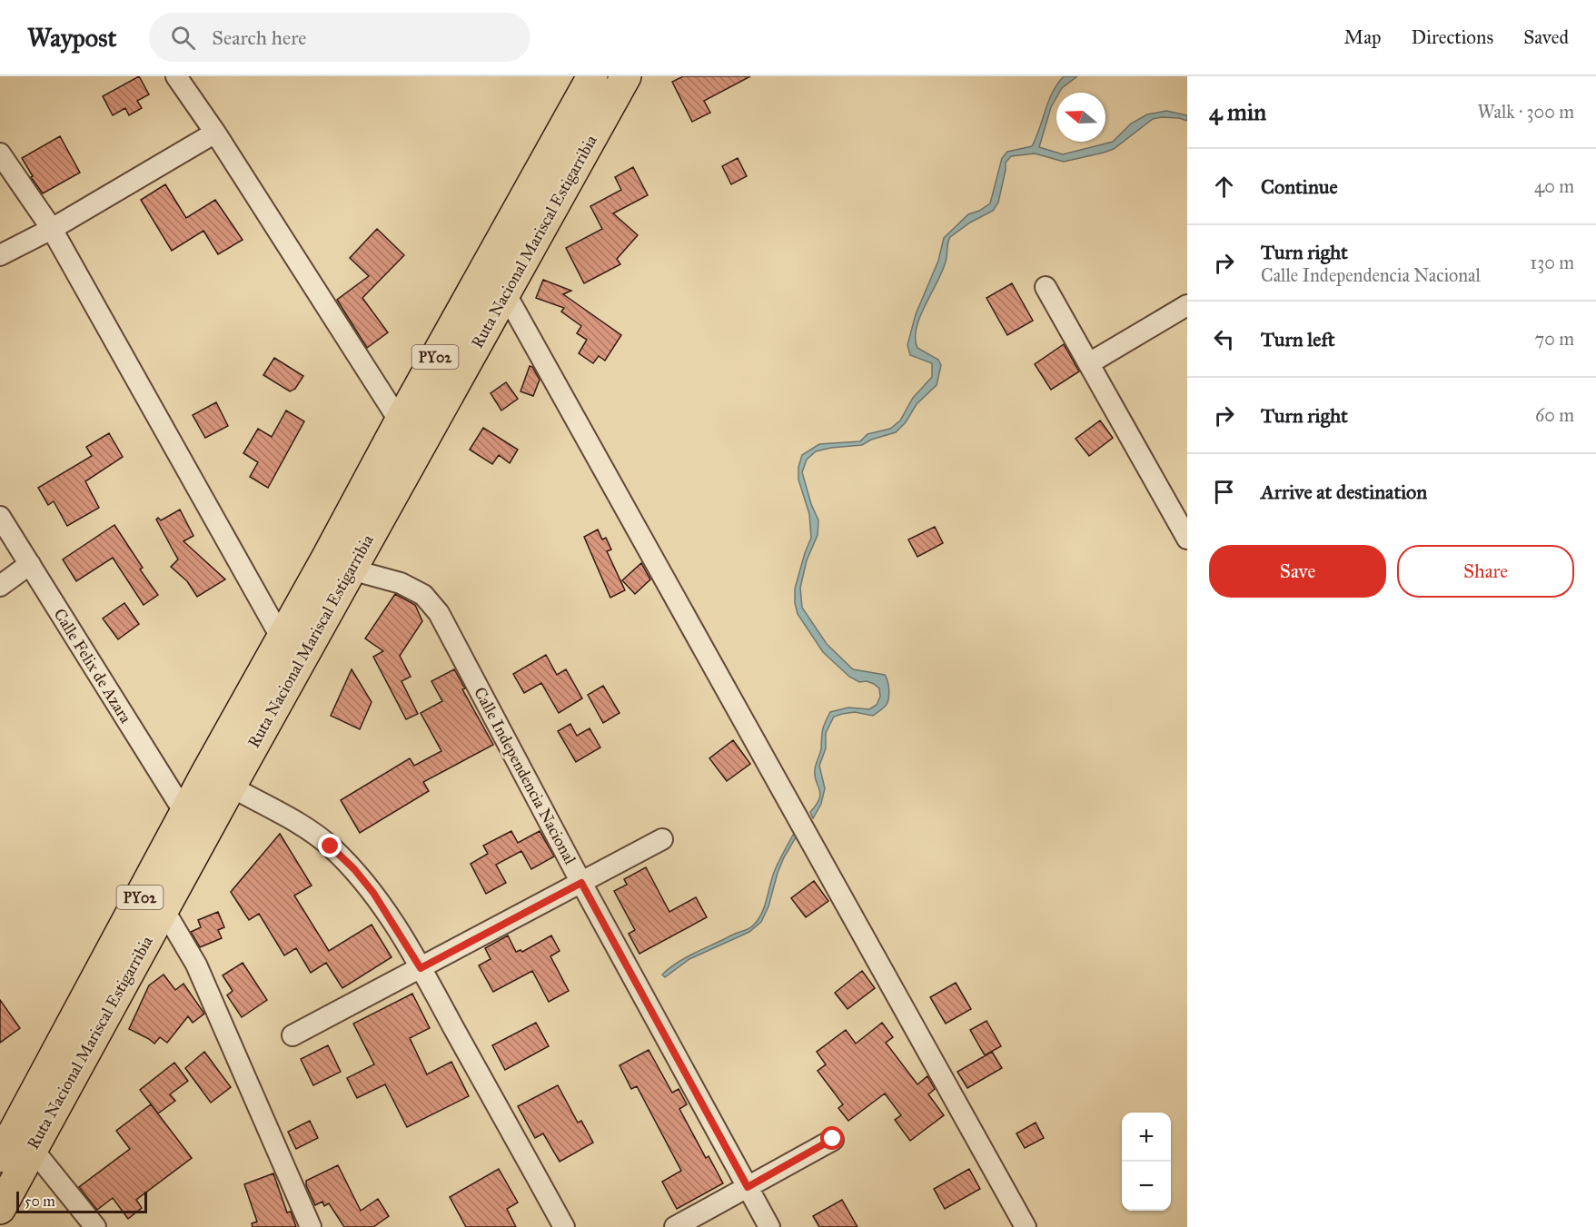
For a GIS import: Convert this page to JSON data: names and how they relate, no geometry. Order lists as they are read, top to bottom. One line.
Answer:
{"streets":{"highway":["Ruta Nacional Mariscal Estigarribia","PY02"],"street":["Calle Felix de Azara","Calle Independencia Nacional"]},"crossings":[["Ruta Nacional Mariscal Estigarribia","Calle Felix de Azara"],["Ruta Nacional Mariscal Estigarribia","Calle Independencia Nacional"]],"scale_bar":"50 m","north":"left","page":{"header":"Waypost","search":"Search here","nav":["Map","Directions","Saved"],"heading":["4 min","Walk · 300 m"],"list":[["Continue","40 m"],["Turn right","Calle Independencia Nacional","130 m"],["Turn left","70 m"],["Turn right","60 m"],"Arrive at destination"],"buttons":["Save","Share"],"map_buttons":["+","−"],"scale":"50 m"}}
